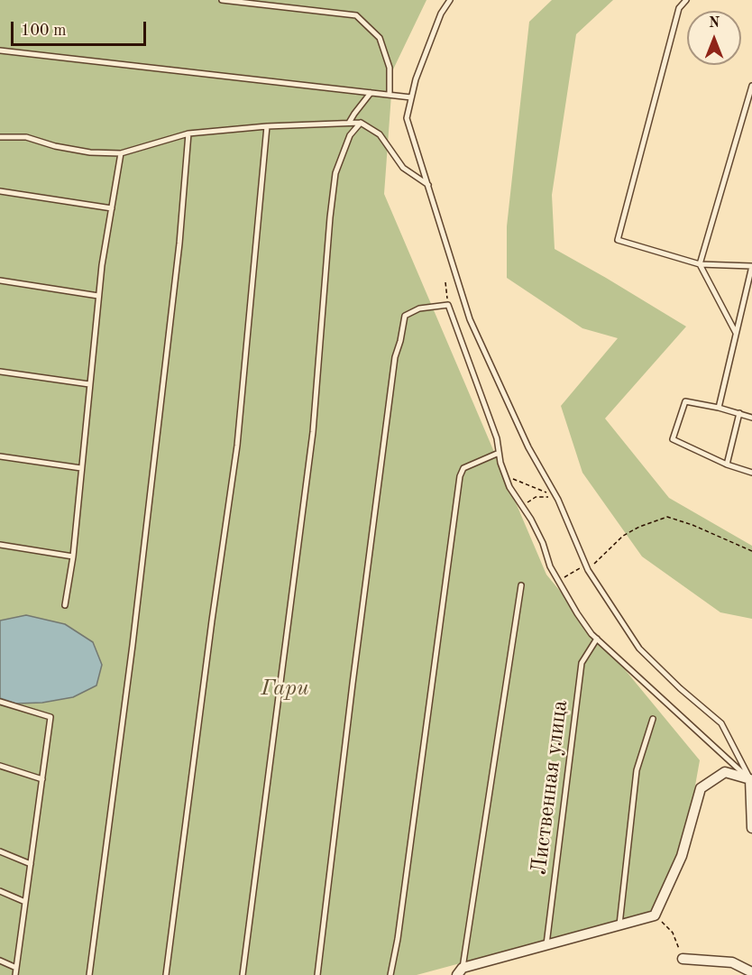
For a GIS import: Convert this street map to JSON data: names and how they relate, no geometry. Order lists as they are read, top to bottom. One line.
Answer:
{"streets":{"lane":["Лиственная улица"]},"parks":["Гари"],"scale_bar":"100 m","north":"top"}
